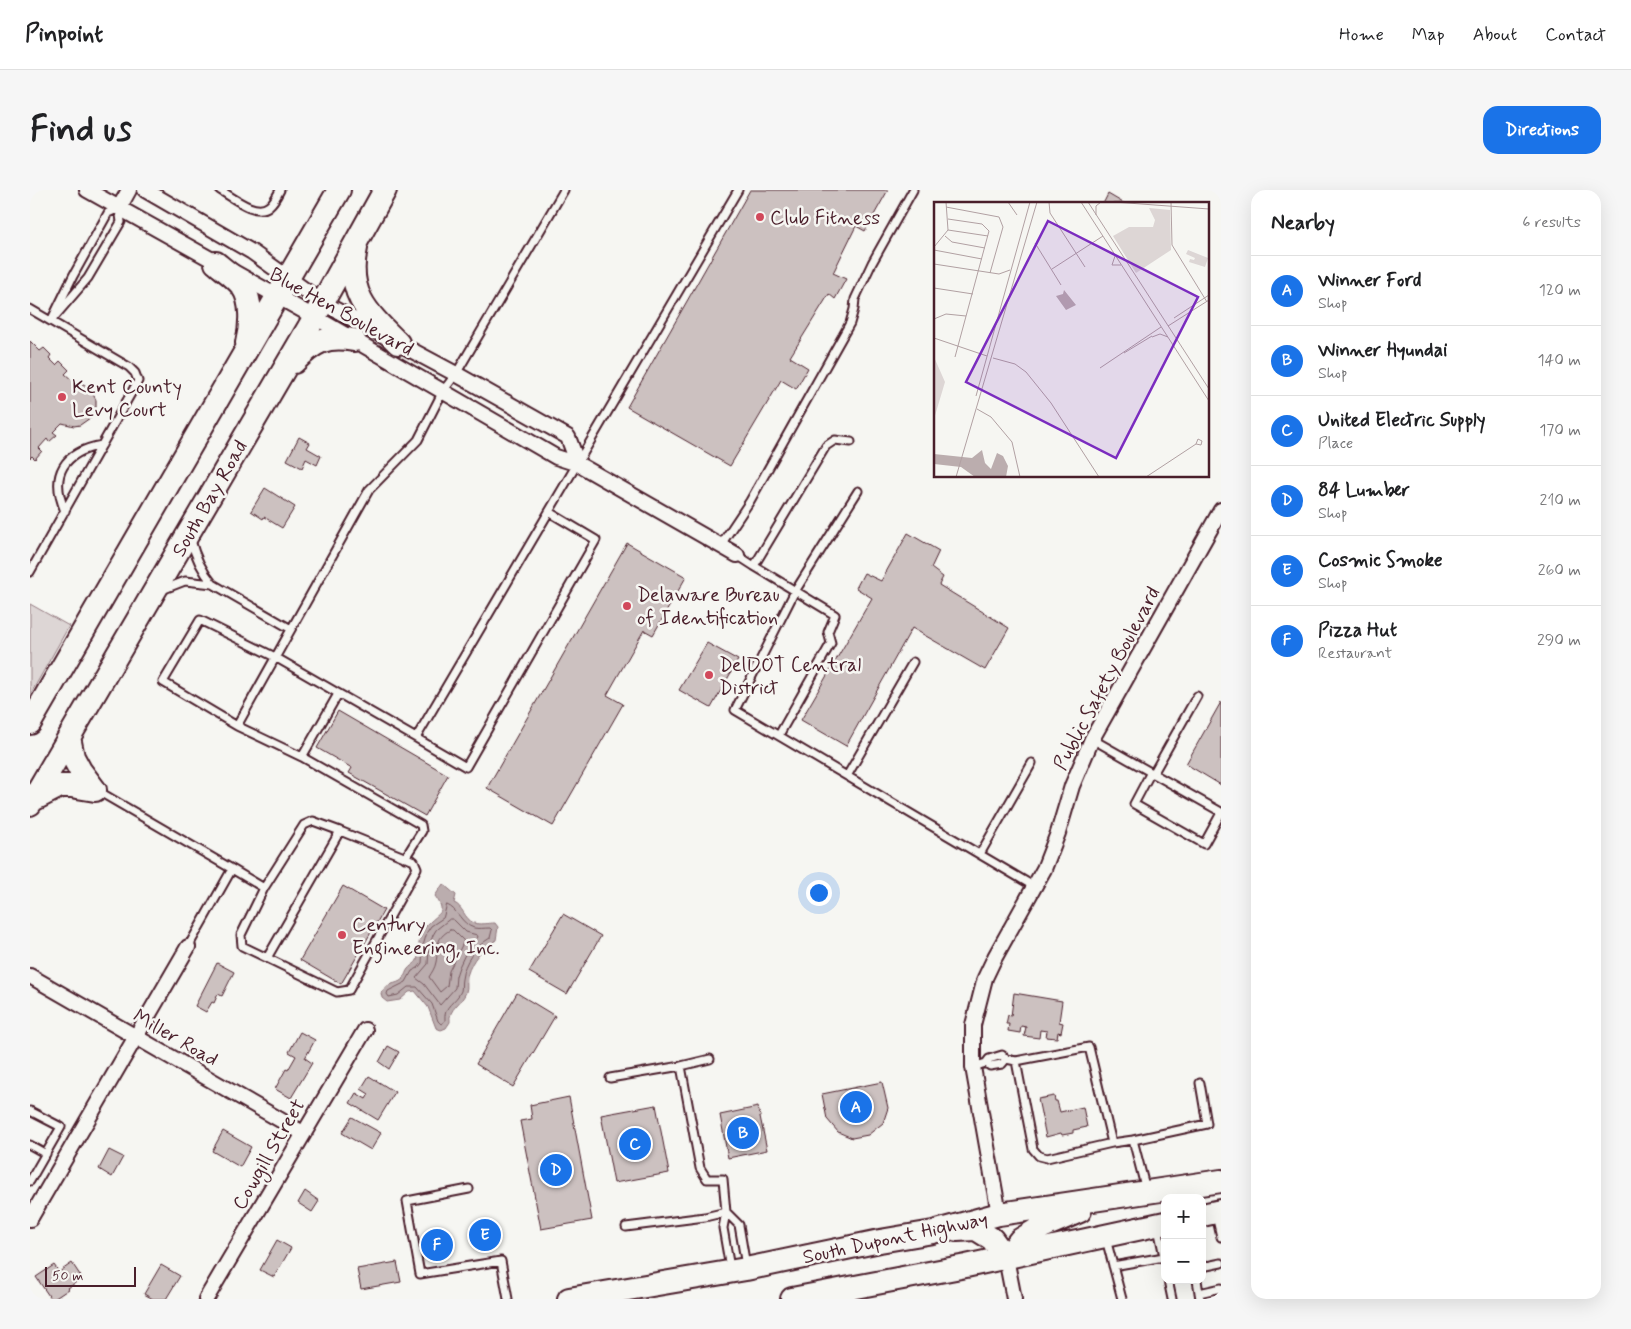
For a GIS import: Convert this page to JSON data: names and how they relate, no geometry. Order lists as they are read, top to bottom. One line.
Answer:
{"streets":{"highway":["South Bay Road","South Dupont Highway"],"street":["Blue Hen Boulevard","Public Safety Boulevard","Miller Road","Cowgill Street"]},"crossings":[["Blue Hen Boulevard","South Bay Road"],["Public Safety Boulevard","South Dupont Highway"],["Miller Road","Cowgill Street"]],"places":["Club Fitness","Kent County Levy Court","Delaware Bureau of Identification","DelDOT Central District","Century Engineering, Inc."],"scale_bar":"50 m","page":{"header":"Pinpoint","nav":["Home","Map","About","Contact"],"buttons":"Directions","title":"Find us","heading":["Nearby","6 results"],"list":[{"mark":"A","name":"Winner Ford","note":"Shop","value":"120 m"},{"mark":"B","name":"Winner Hyundai","note":"Shop","value":"140 m"},{"mark":"C","name":"United Electric Supply","note":"Place","value":"170 m"},{"mark":"D","name":"84 Lumber","note":"Shop","value":"210 m"},{"mark":"E","name":"Cosmic Smoke","note":"Shop","value":"260 m"},{"mark":"F","name":"Pizza Hut","note":"Restaurant","value":"290 m"}],"pins":["A","B","C","D","E","F"],"map_buttons":["+","−"],"scale":"50 m"}}
